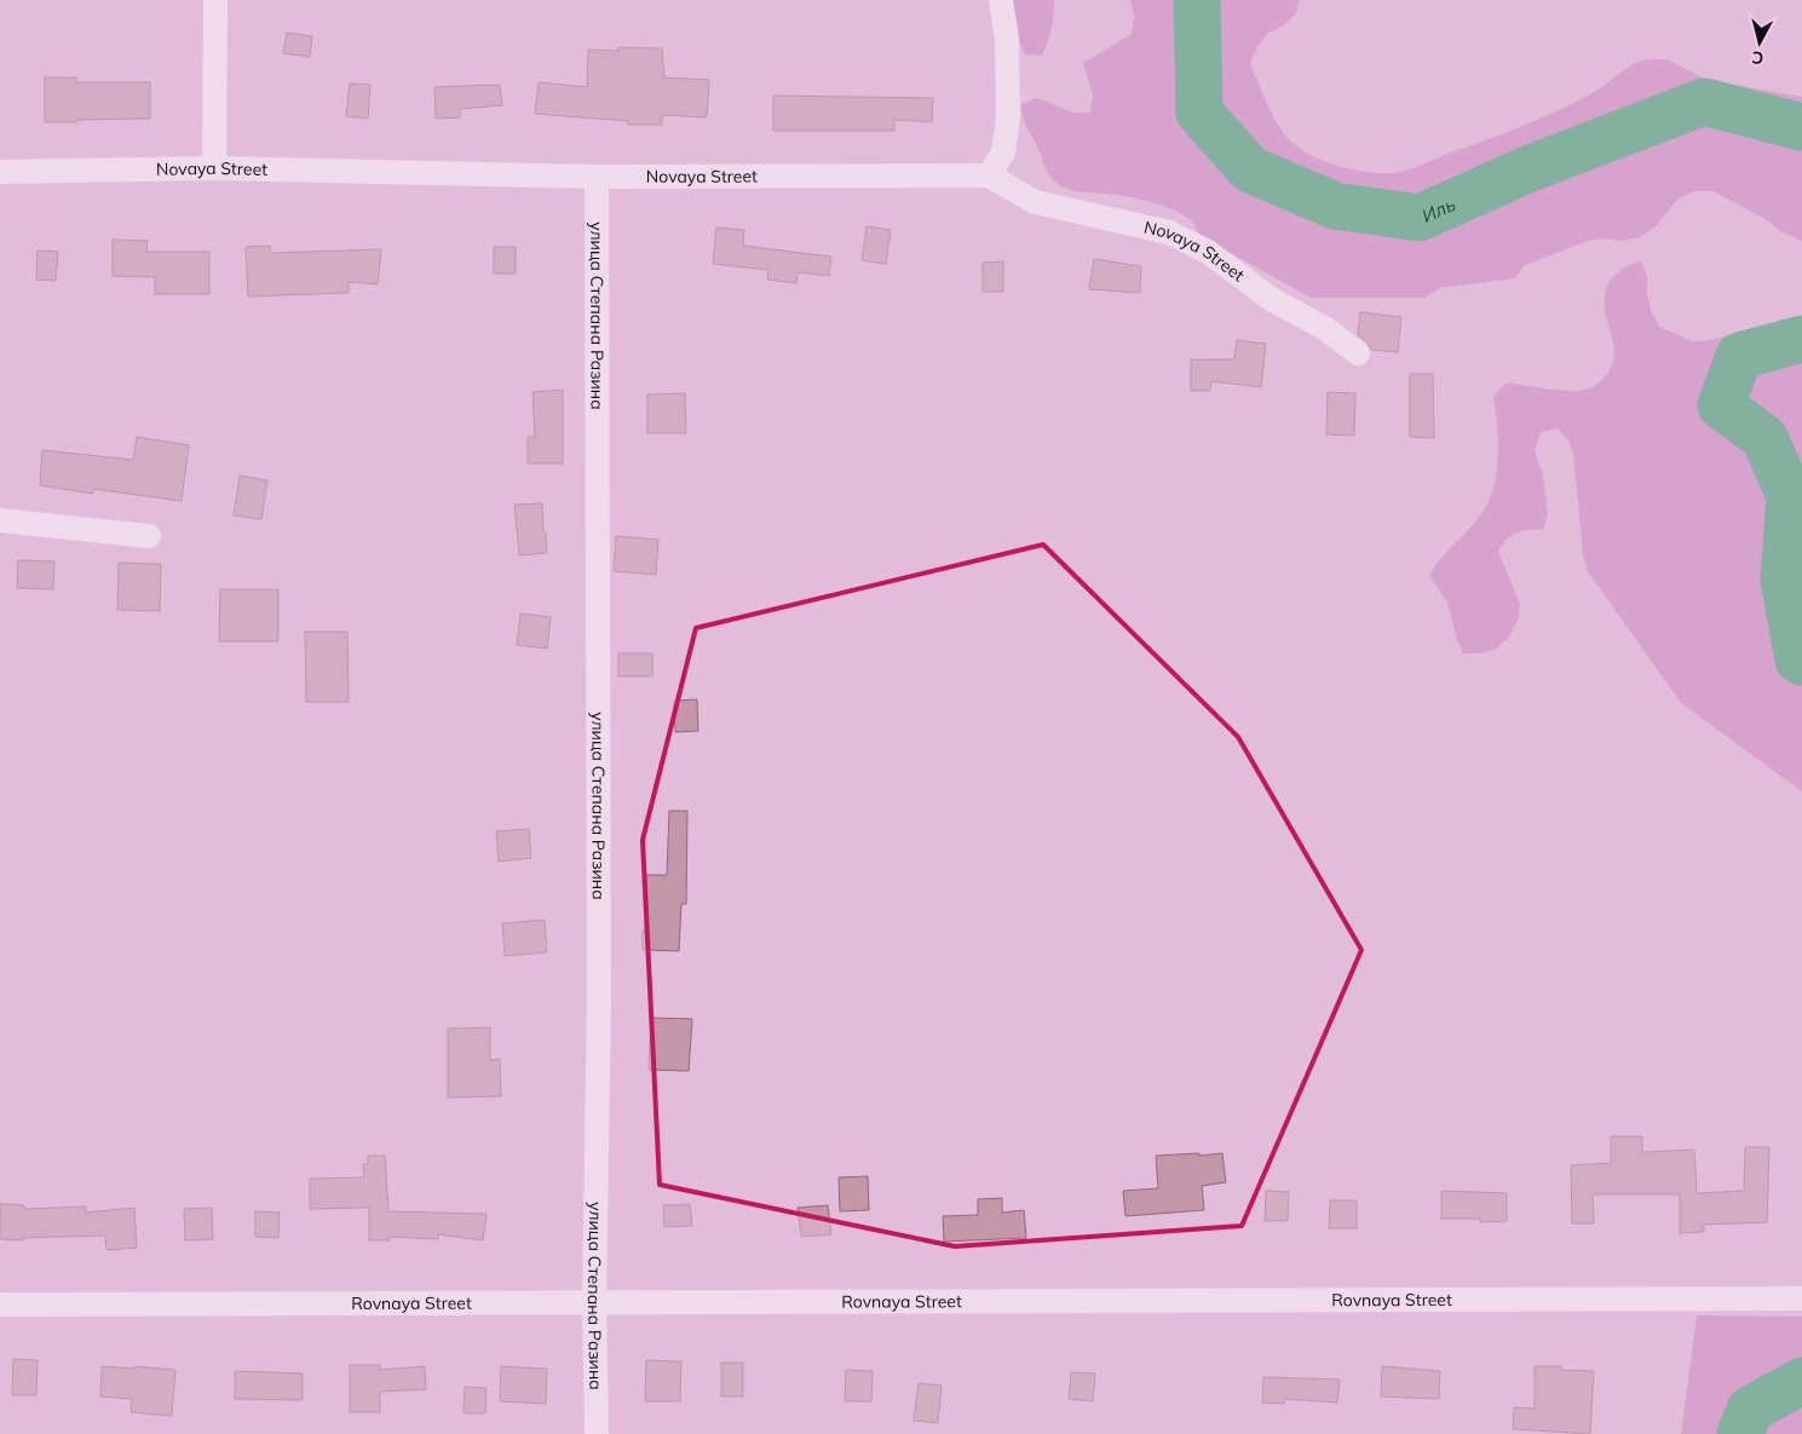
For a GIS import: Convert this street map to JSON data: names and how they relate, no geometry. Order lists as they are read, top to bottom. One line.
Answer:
{"streets":{"street":["Novaya Street","улица Степана Разина","Rovnaya Street"]},"crossings":[["Novaya Street","улица Степана Разина"],["улица Степана Разина","Rovnaya Street"]],"water":["Иль"],"north":"bottom"}
